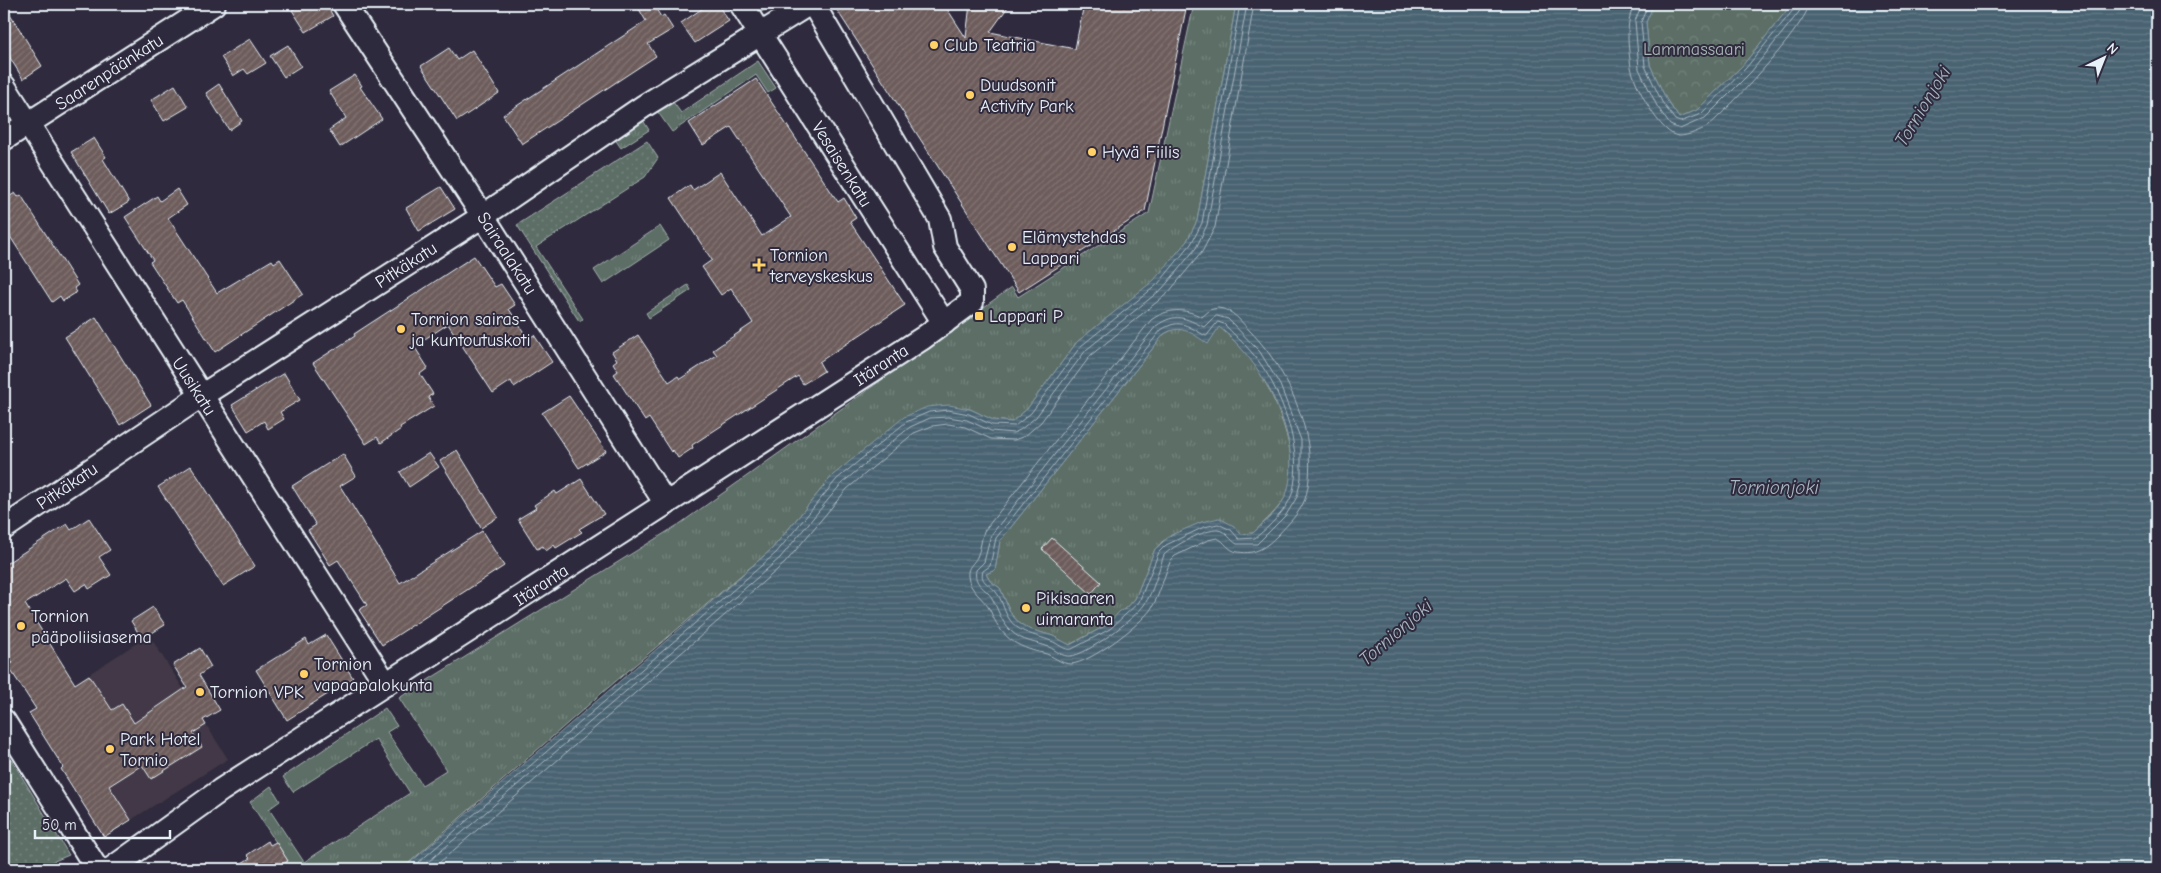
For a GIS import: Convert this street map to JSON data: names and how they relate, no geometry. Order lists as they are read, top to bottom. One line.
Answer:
{"streets":{"street":["Saarenpäänkatu","Vesaisenkatu","Sairaalakatu","Pitkäkatu","Itäranta","Uusikatu"]},"crossings":[["Saarenpäänkatu","Uusikatu"],["Vesaisenkatu","Pitkäkatu"],["Vesaisenkatu","Itäranta"],["Sairaalakatu","Pitkäkatu"],["Sairaalakatu","Itäranta"],["Pitkäkatu","Itäranta"],["Pitkäkatu","Uusikatu"],["Itäranta","Uusikatu"]],"water":["Tornionjoki"],"parks":["Lammassaari"],"places":{"other":["Club Teatria","Duudsonit Activity Park","Hyvä Fiilis","Elämystehdas Lappari","Tornion sairas- ja kuntoutuskoti","Pikisaaren uimaranta","Tornion pääpoliisiasema","Tornion vapaapalokunta","Tornion VPK","Park Hotel Tornio"],"health":["Tornion terveyskeskus"],"transit":["Lappari P"]},"scale_bar":"50 m","north":"top right"}
